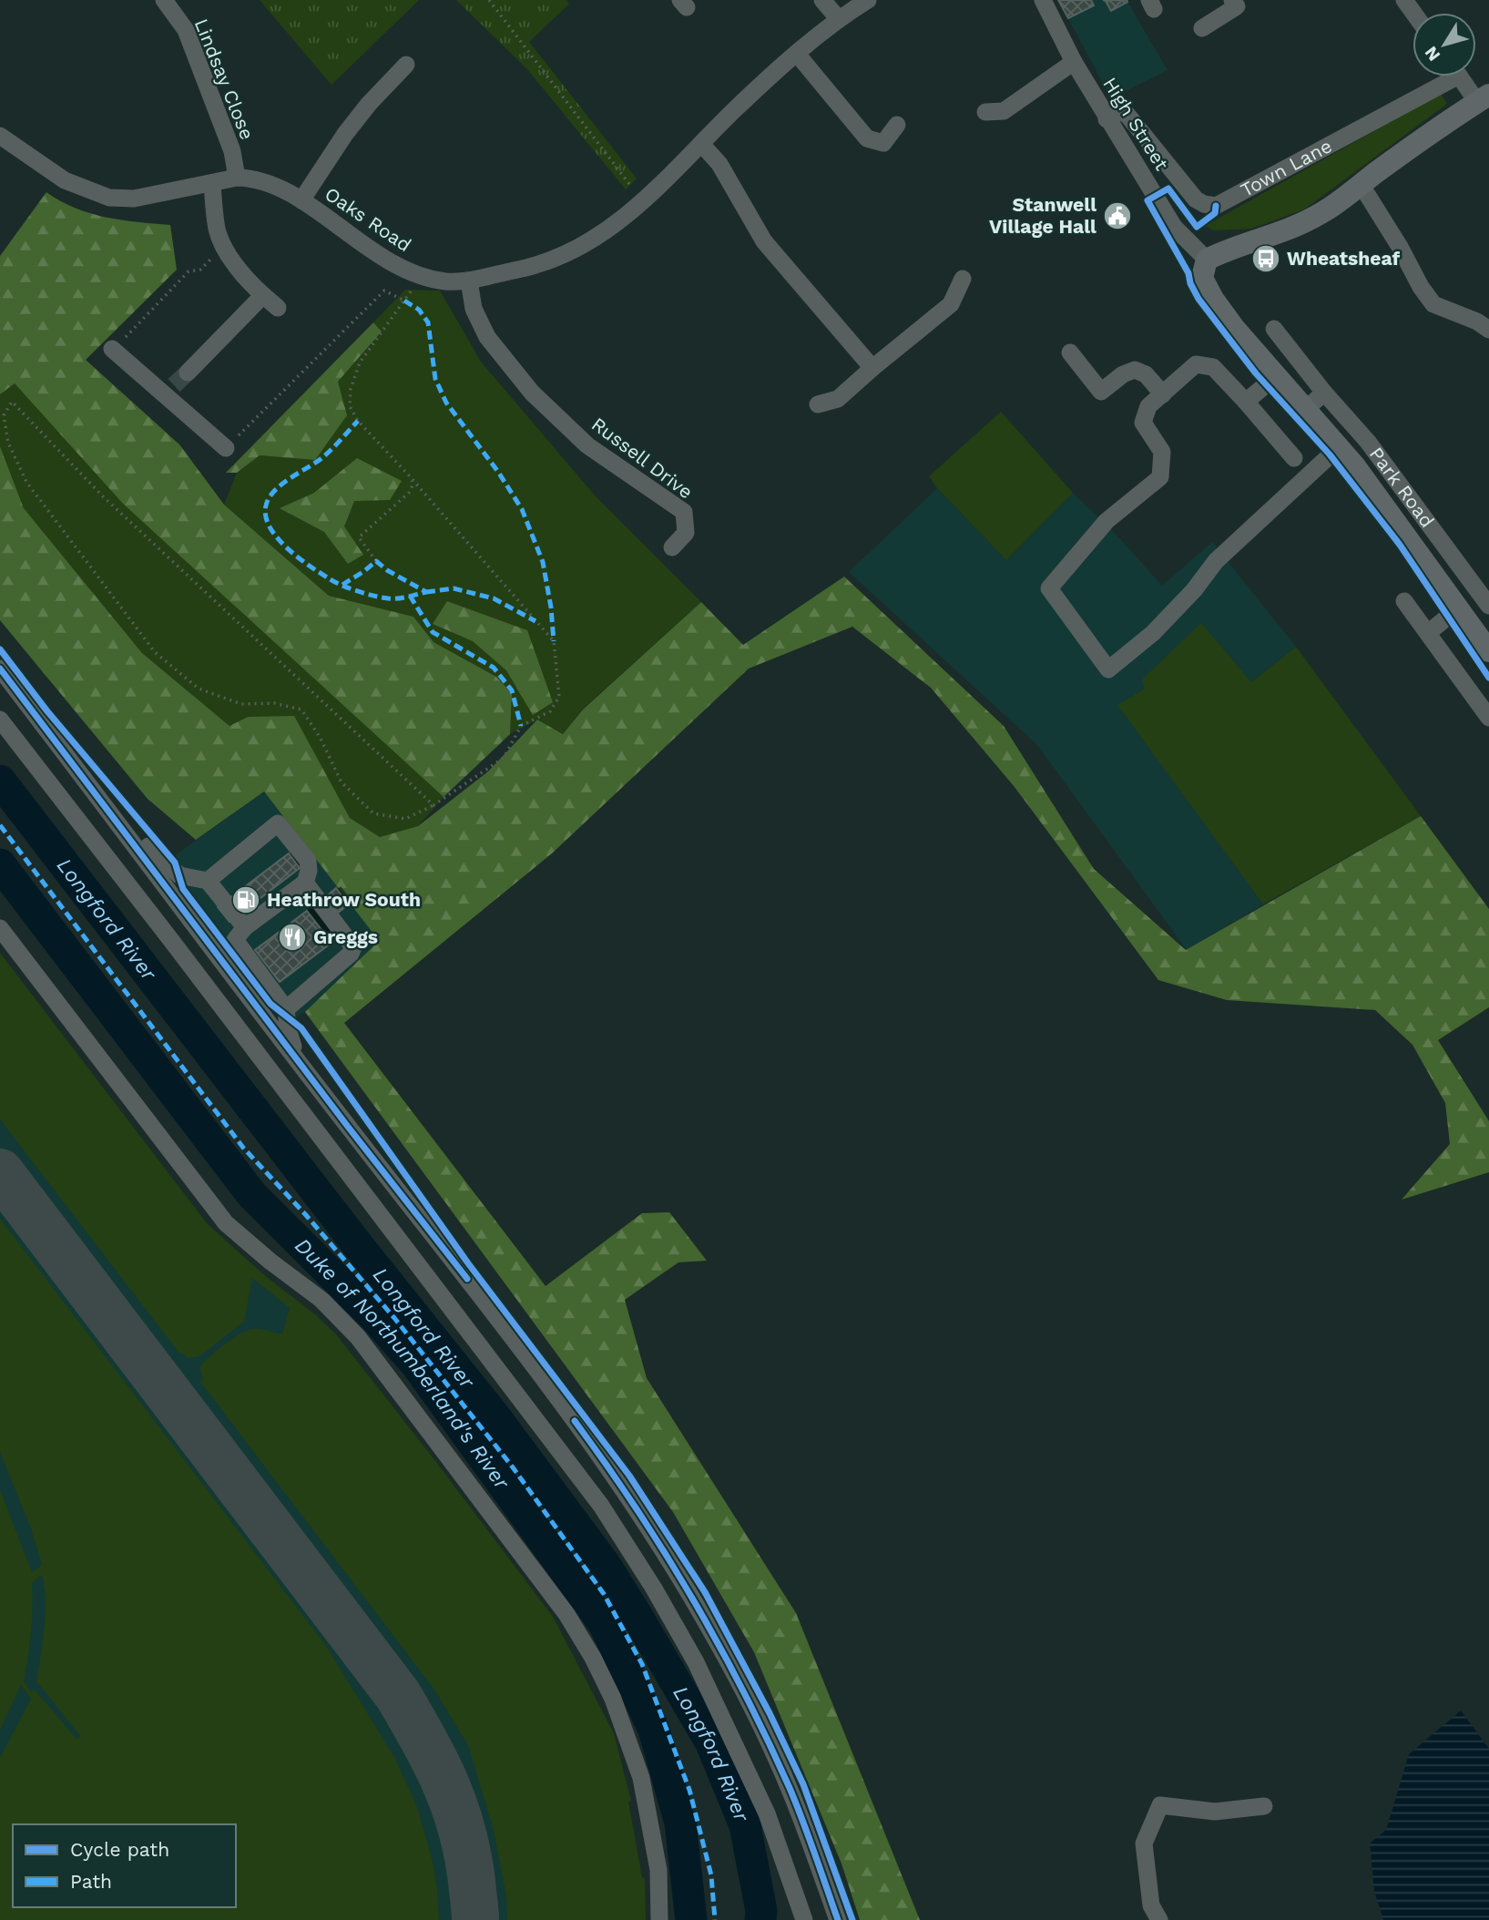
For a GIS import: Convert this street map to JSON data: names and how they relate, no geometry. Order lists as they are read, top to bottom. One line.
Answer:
{"streets":{"main road":["Park Road"],"street":["Lindsay Close","High Street","Town Lane","Oaks Road","Russell Drive"]},"crossings":[["Lindsay Close","Oaks Road"],["High Street","Town Lane"],["High Street","Park Road"],["Oaks Road","Russell Drive"]],"water":["Longford River","Duke of Northumberland's River"],"places":{"public building":["Stanwell Village Hall"],"bus stop":["Wheatsheaf"],"fuel station":["Heathrow South"],"restaurant":["Greggs"]},"legend":["Cycle path","Path"],"north":"bottom left"}
